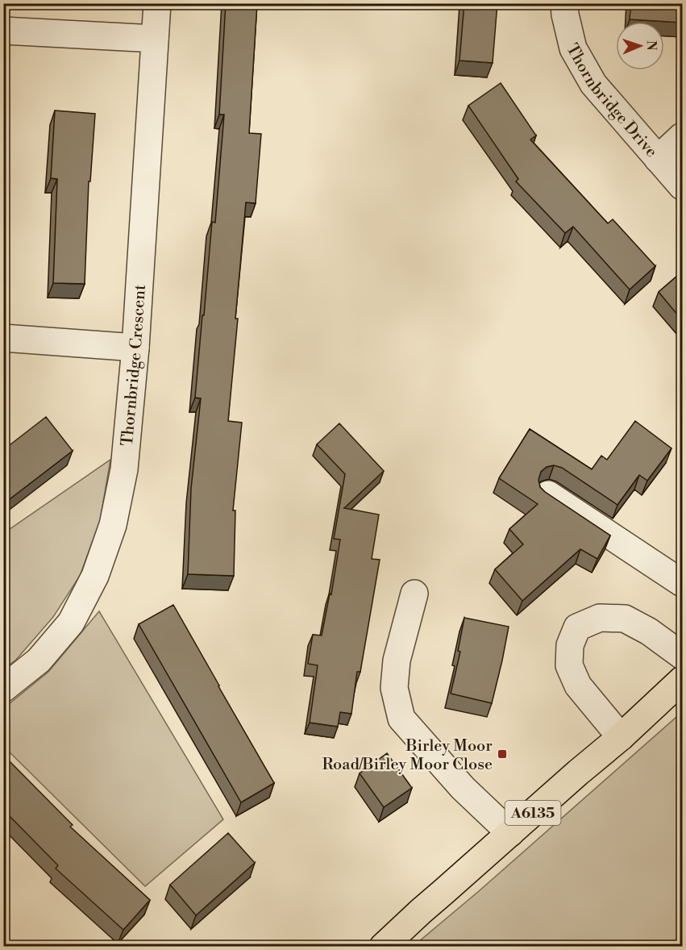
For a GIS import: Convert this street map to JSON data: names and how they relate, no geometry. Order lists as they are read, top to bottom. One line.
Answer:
{"streets":{"main road":["A6135"],"street":["Thornbridge Drive","Thornbridge Crescent"]},"places":{"transit":["Birley Moor Road/Birley Moor Close"]},"north":"right"}
